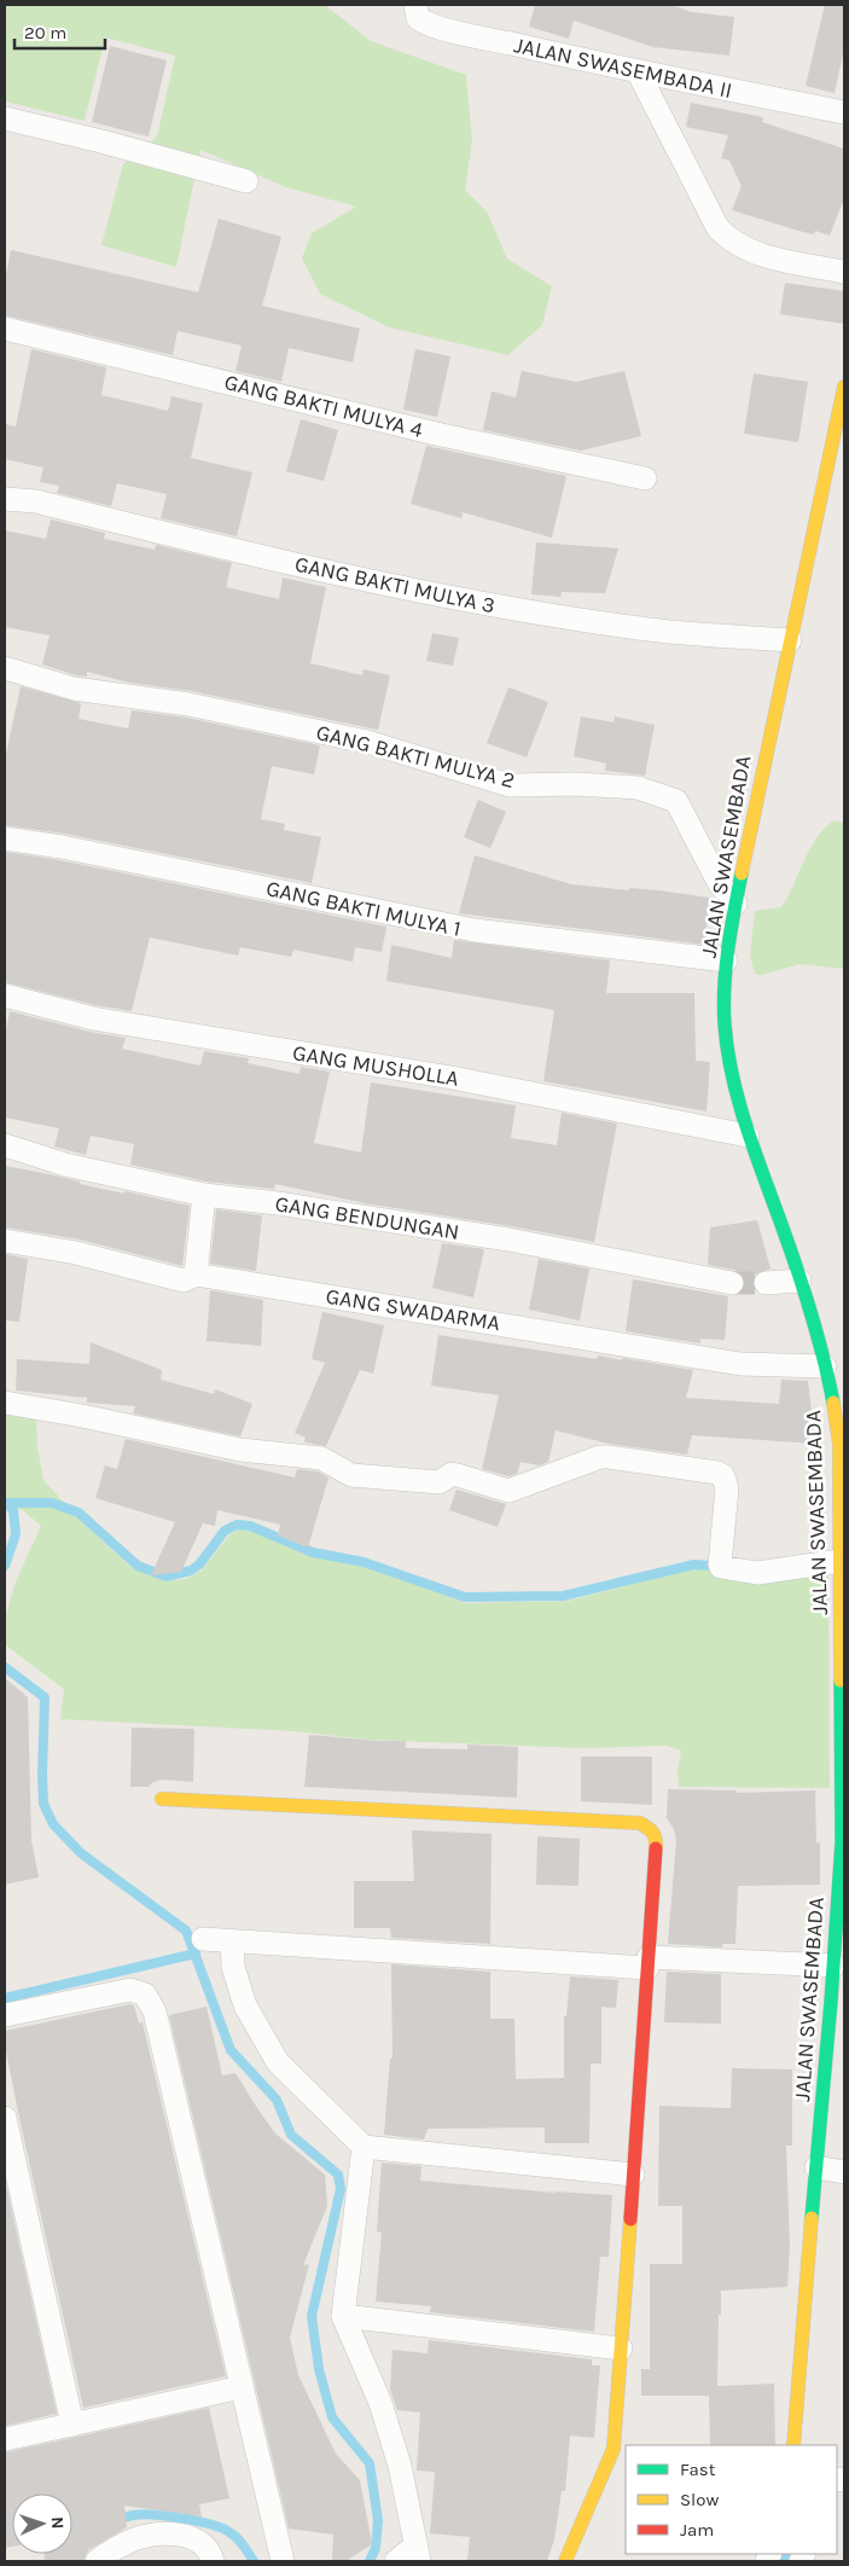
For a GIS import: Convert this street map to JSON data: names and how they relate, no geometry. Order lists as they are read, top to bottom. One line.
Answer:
{"streets":{"street":["JALAN SWASEMBADA II","GANG BAKTI MULYA 4","GANG BAKTI MULYA 3","GANG BAKTI MULYA 2","JALAN SWASEMBADA","GANG BAKTI MULYA 1","GANG MUSHOLLA","GANG BENDUNGAN","GANG SWADARMA"]},"crossings":[["GANG BAKTI MULYA 3","JALAN SWASEMBADA"],["GANG BAKTI MULYA 2","JALAN SWASEMBADA"],["JALAN SWASEMBADA","GANG BAKTI MULYA 1"],["JALAN SWASEMBADA","GANG MUSHOLLA"],["JALAN SWASEMBADA","GANG SWADARMA"]],"legend":["Fast","Slow","Jam"],"scale_bar":"20 m","north":"right"}
